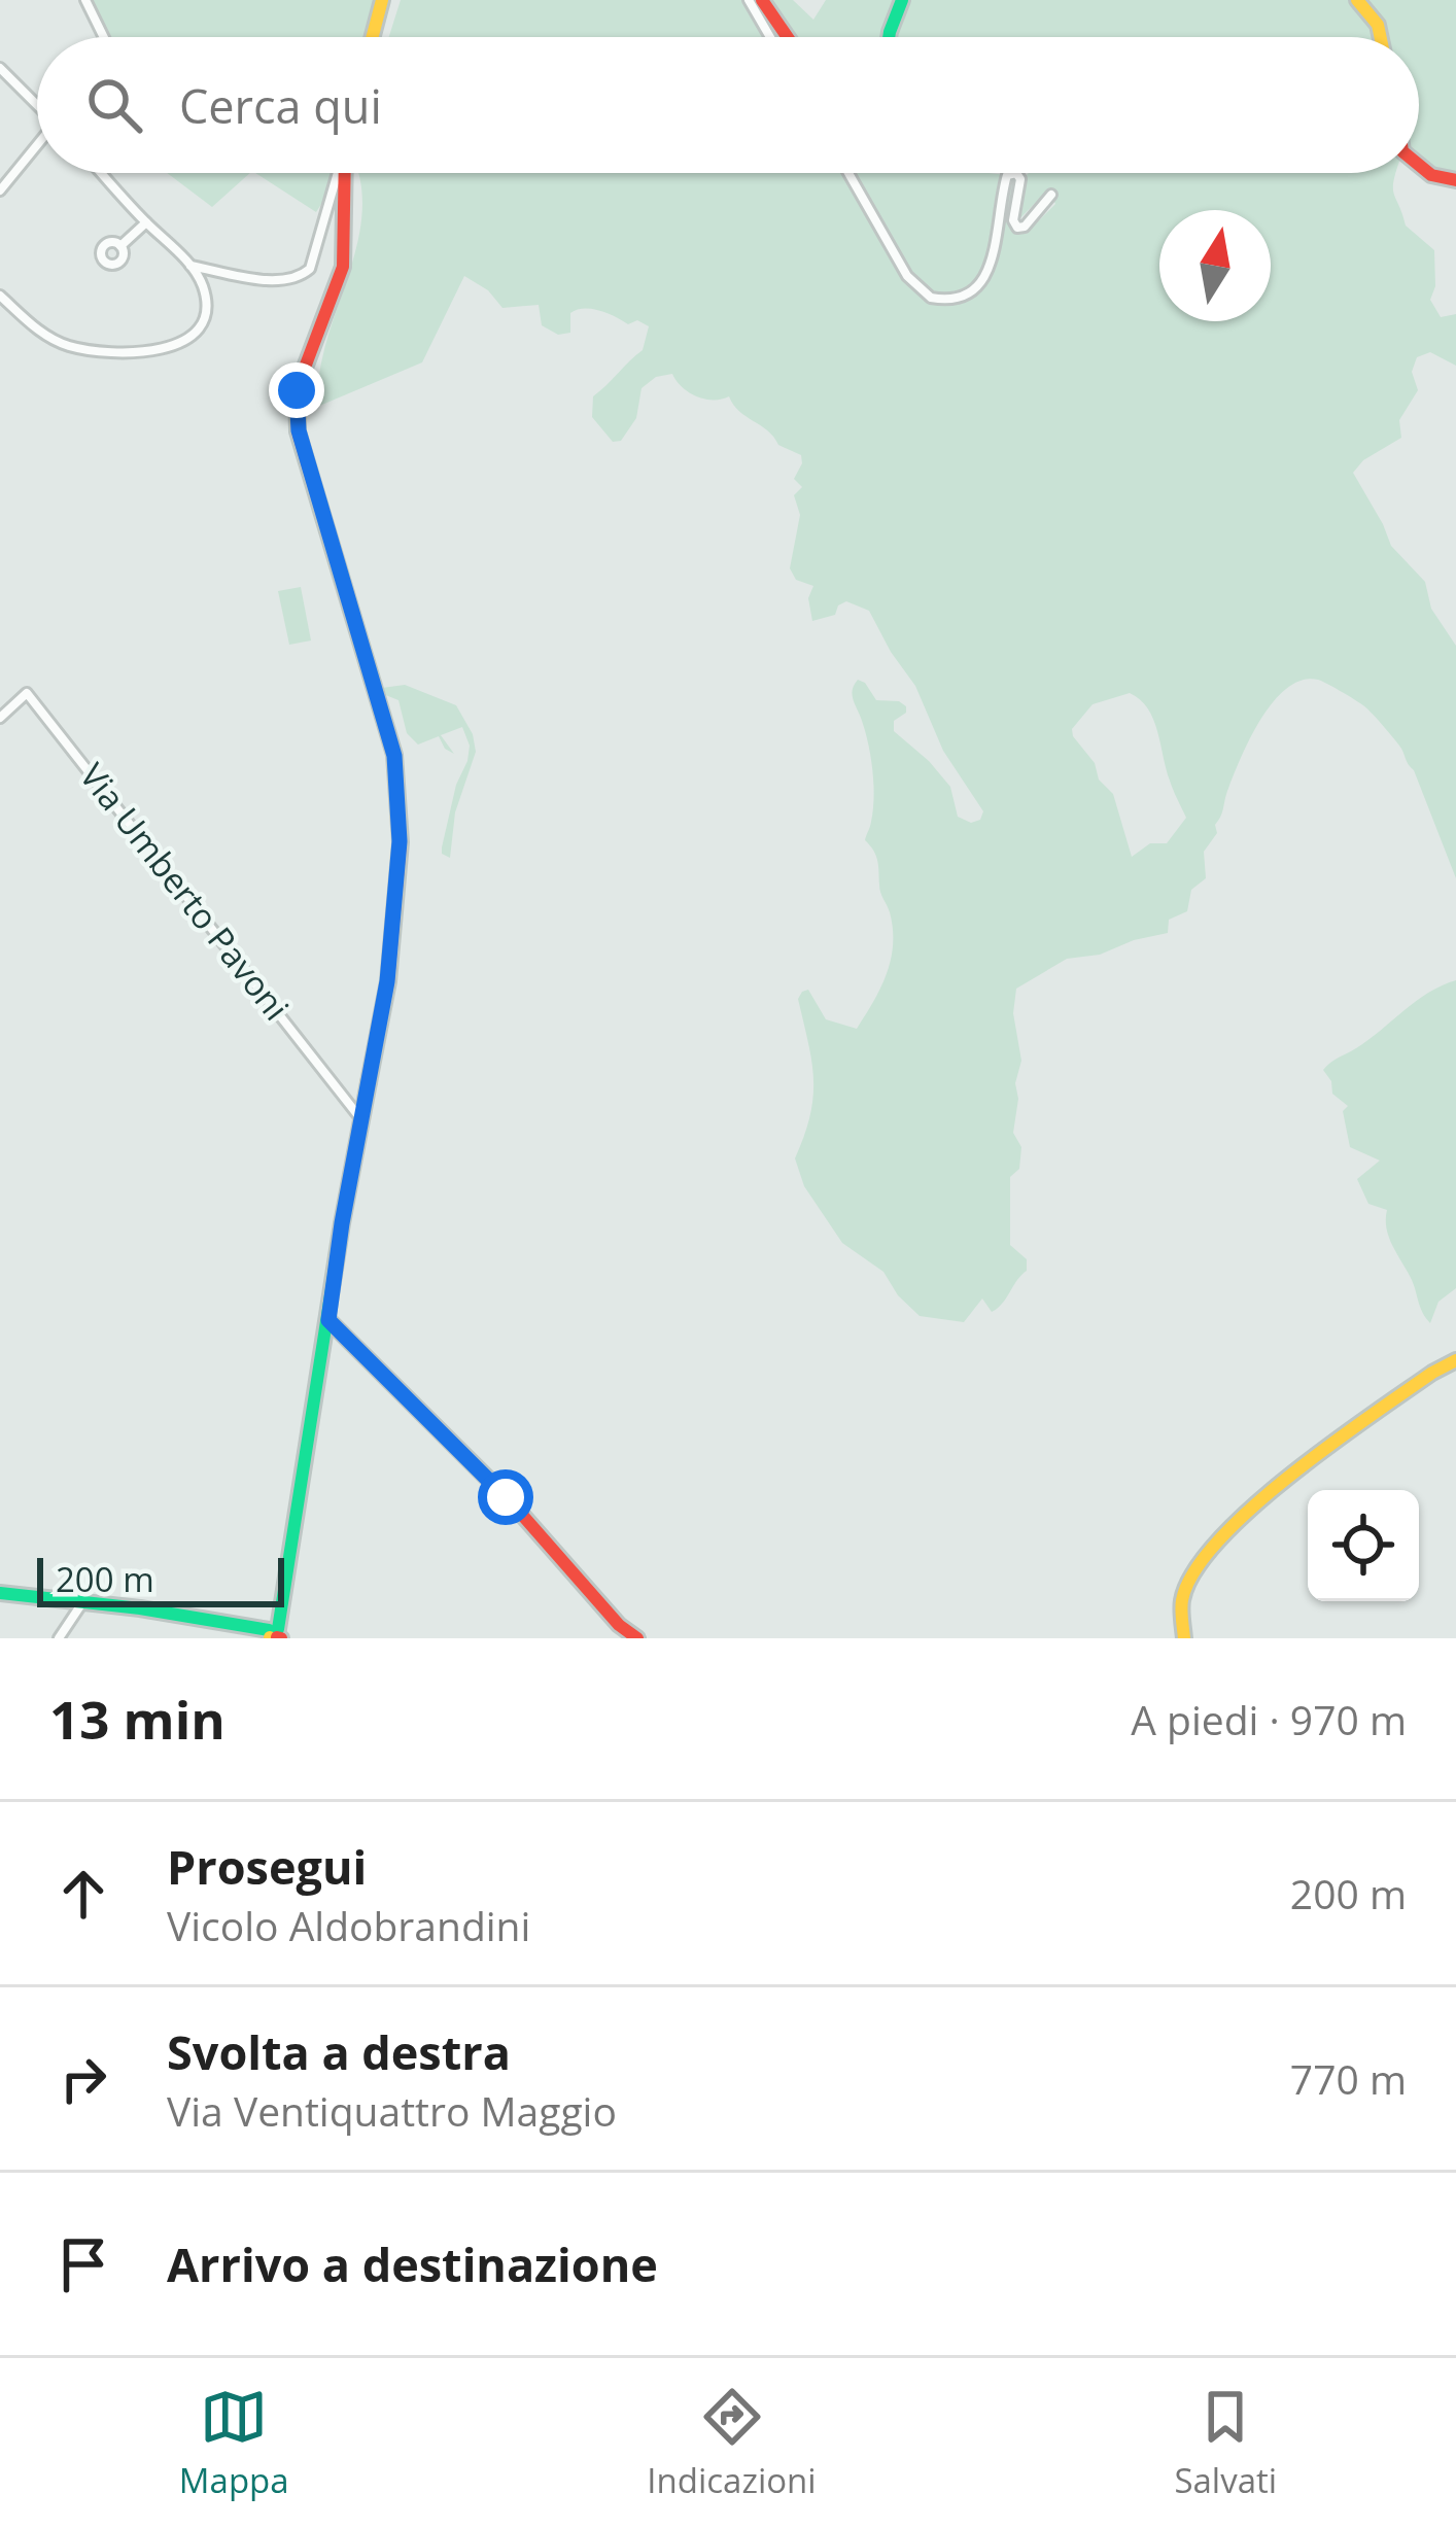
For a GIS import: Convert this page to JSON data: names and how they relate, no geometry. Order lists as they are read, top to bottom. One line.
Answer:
{"streets":{"street":["Via Umberto Pavoni"]},"scale_bar":"200 m","north":"top","page":{"search":"Cerca qui","scale":"200 m","heading":["13 min","A piedi · 970 m"],"list":[["Prosegui","Vicolo Aldobrandini","200 m"],["Svolta a destra","Via Ventiquattro Maggio","770 m"],"Arrivo a destinazione"],"nav":["Mappa","Indicazioni","Salvati"]}}
